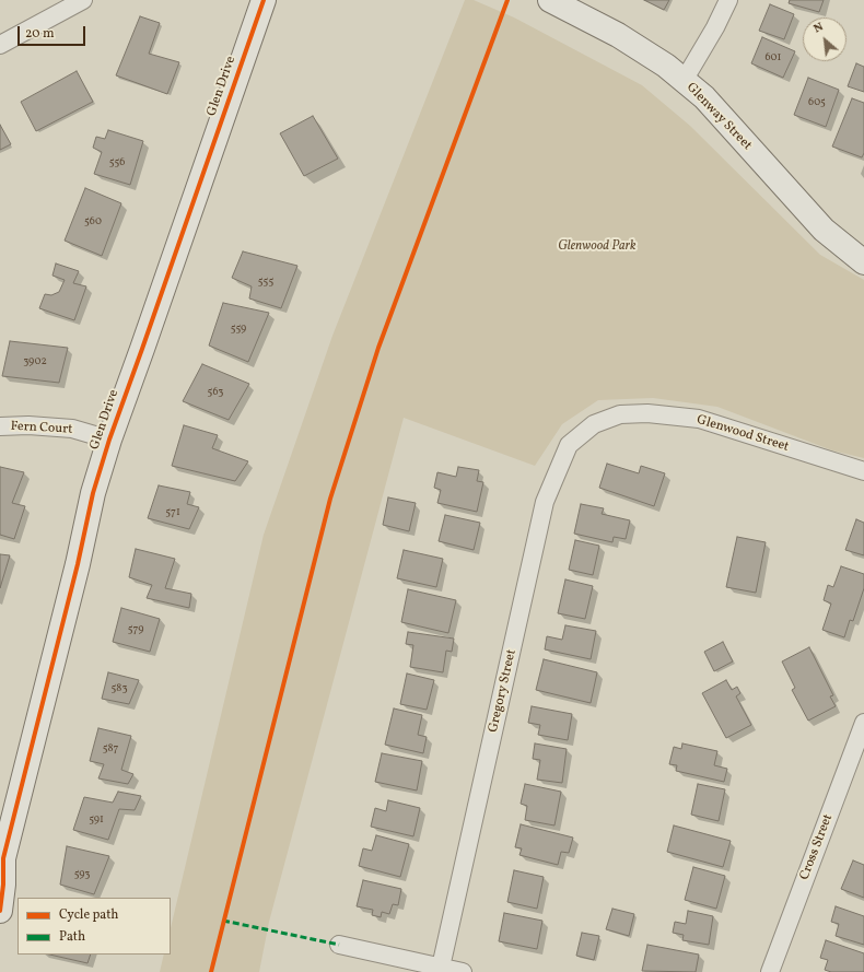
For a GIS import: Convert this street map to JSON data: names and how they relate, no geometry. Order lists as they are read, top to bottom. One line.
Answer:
{"streets":{"street":["Glen Drive","Glenway Street","Fern Court","Glenwood Street","Gregory Street","Cross Street"]},"crossings":[["Glen Drive","Fern Court"],["Glenwood Street","Gregory Street"]],"parks":["Glenwood Park"],"house_numbers":["601","605","556","560","555","559","3902","563","571","579","583","587","591","593"],"legend":["Cycle path","Path"],"scale_bar":"20 m","north":"top left"}
